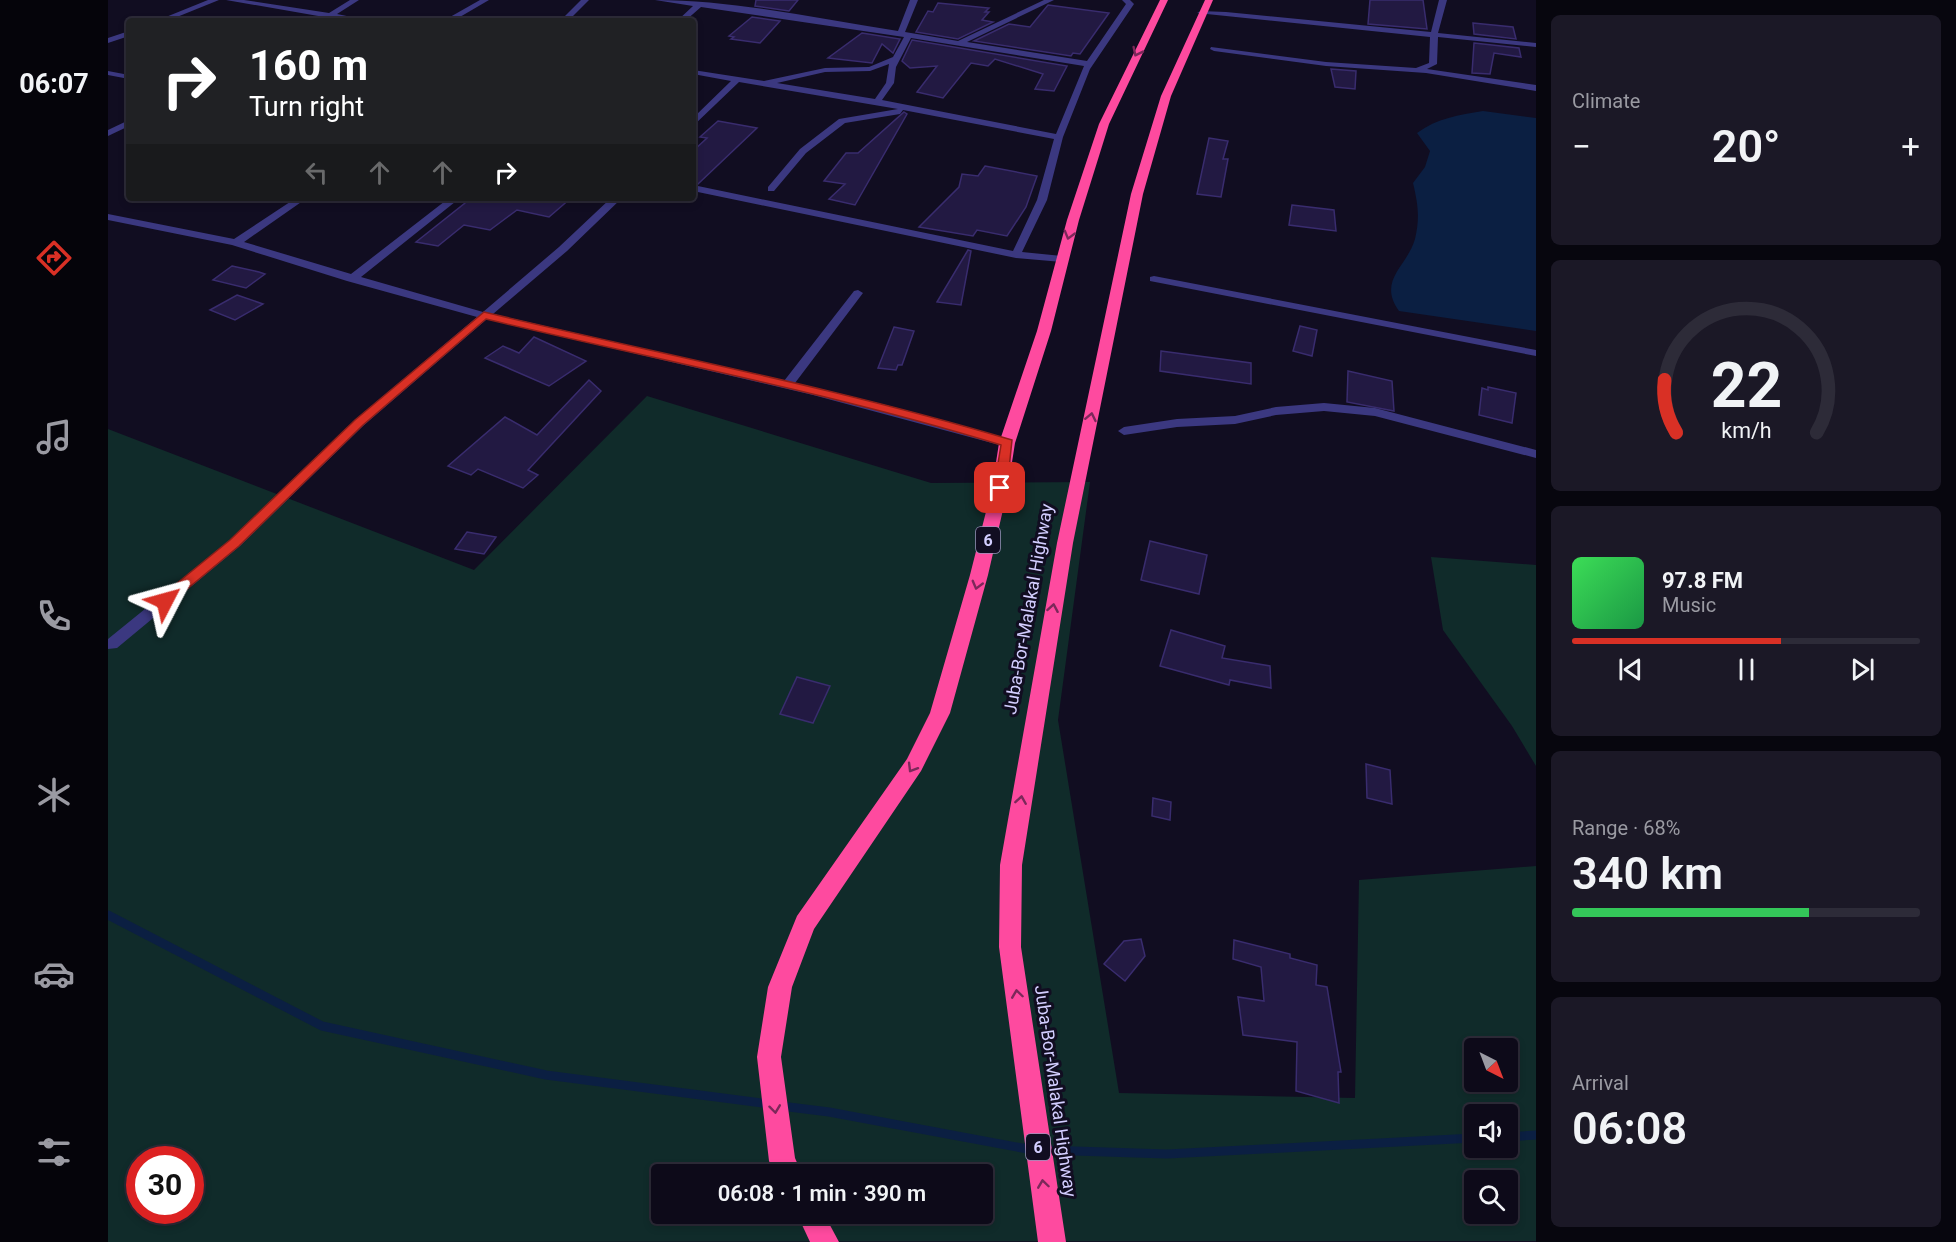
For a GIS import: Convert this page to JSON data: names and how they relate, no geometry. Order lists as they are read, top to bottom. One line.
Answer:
{"streets":{"highway":["6","Juba-Bor-Malakal Highway"]},"north":"bottom right","page":{"tabs":"06:07","tile":["Climate",["Range · 68%","340 km"],["Arrival","06:08"]],"turn":["160 m","Turn right"],"heat":["−","20°","+"],"song":["97.8 FM","Music"],"limit":"30","trip":"06:08 · 1 min · 390 m","gauge":["22","km/h"]}}
